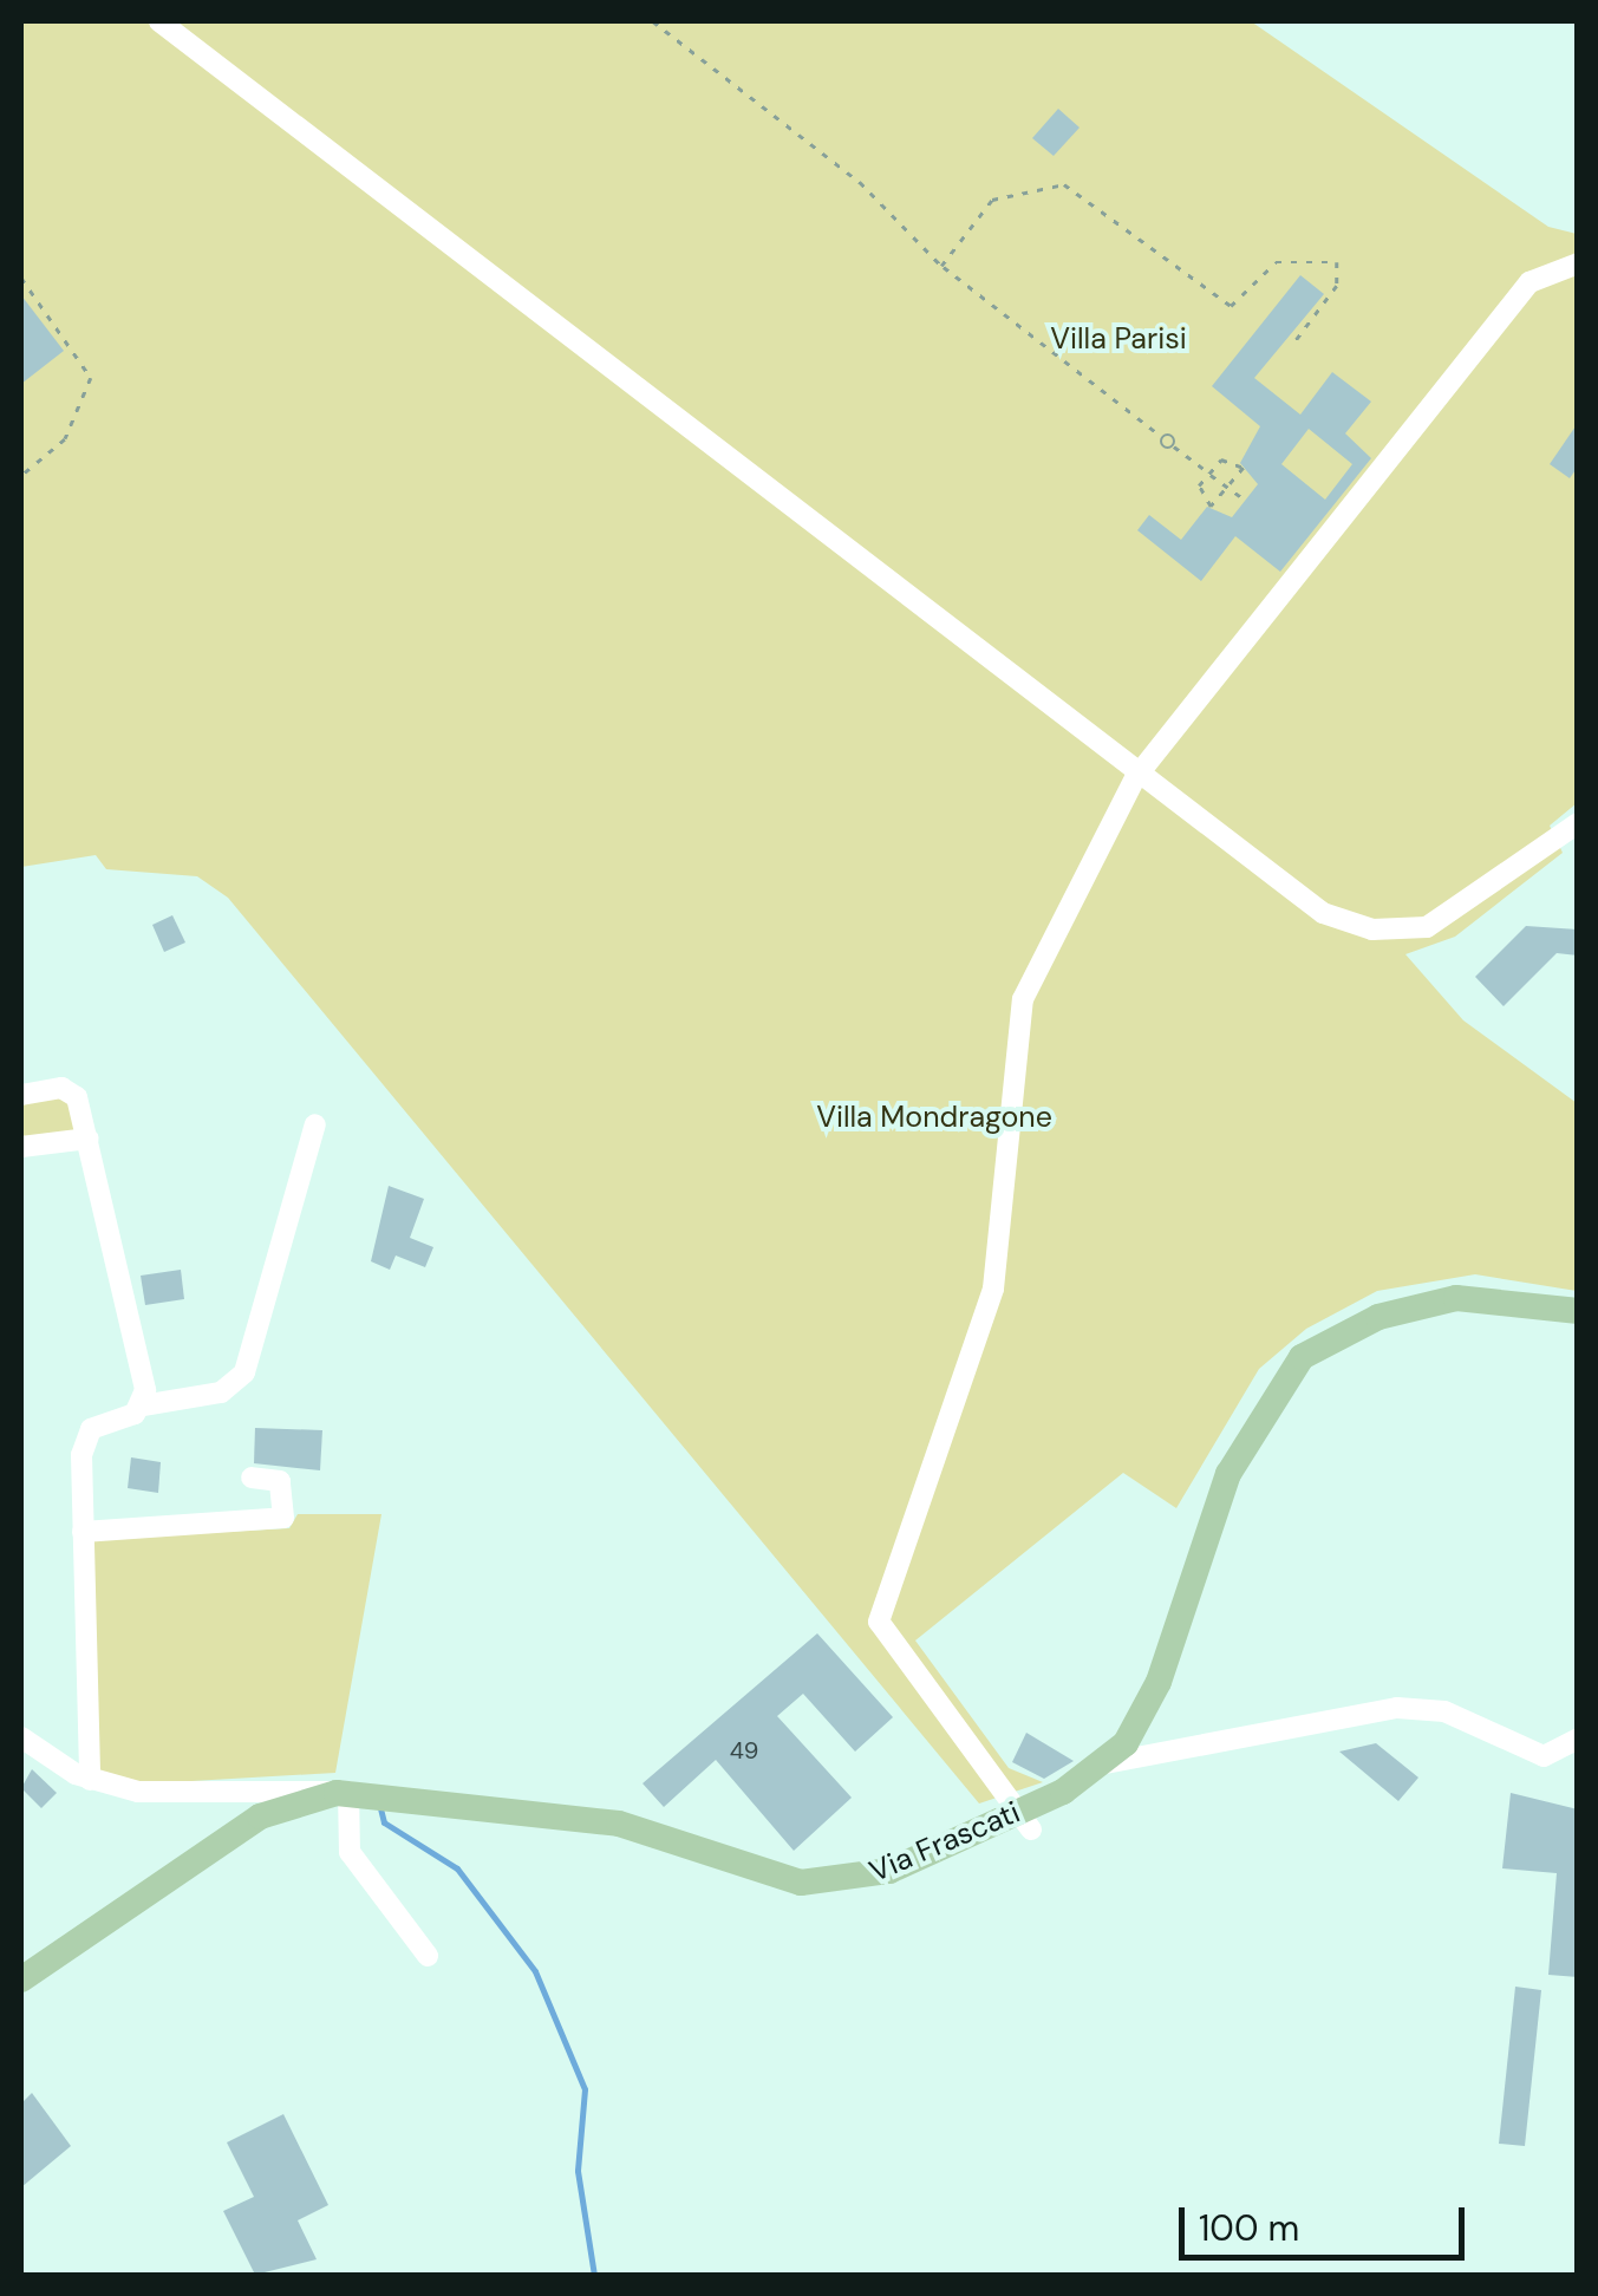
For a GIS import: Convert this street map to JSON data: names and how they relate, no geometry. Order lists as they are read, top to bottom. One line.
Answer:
{"streets":{"main road":["Via Frascati"]},"parks":["Villa Parisi","Villa Mondragone"],"house_numbers":["49"],"scale_bar":"100 m"}
